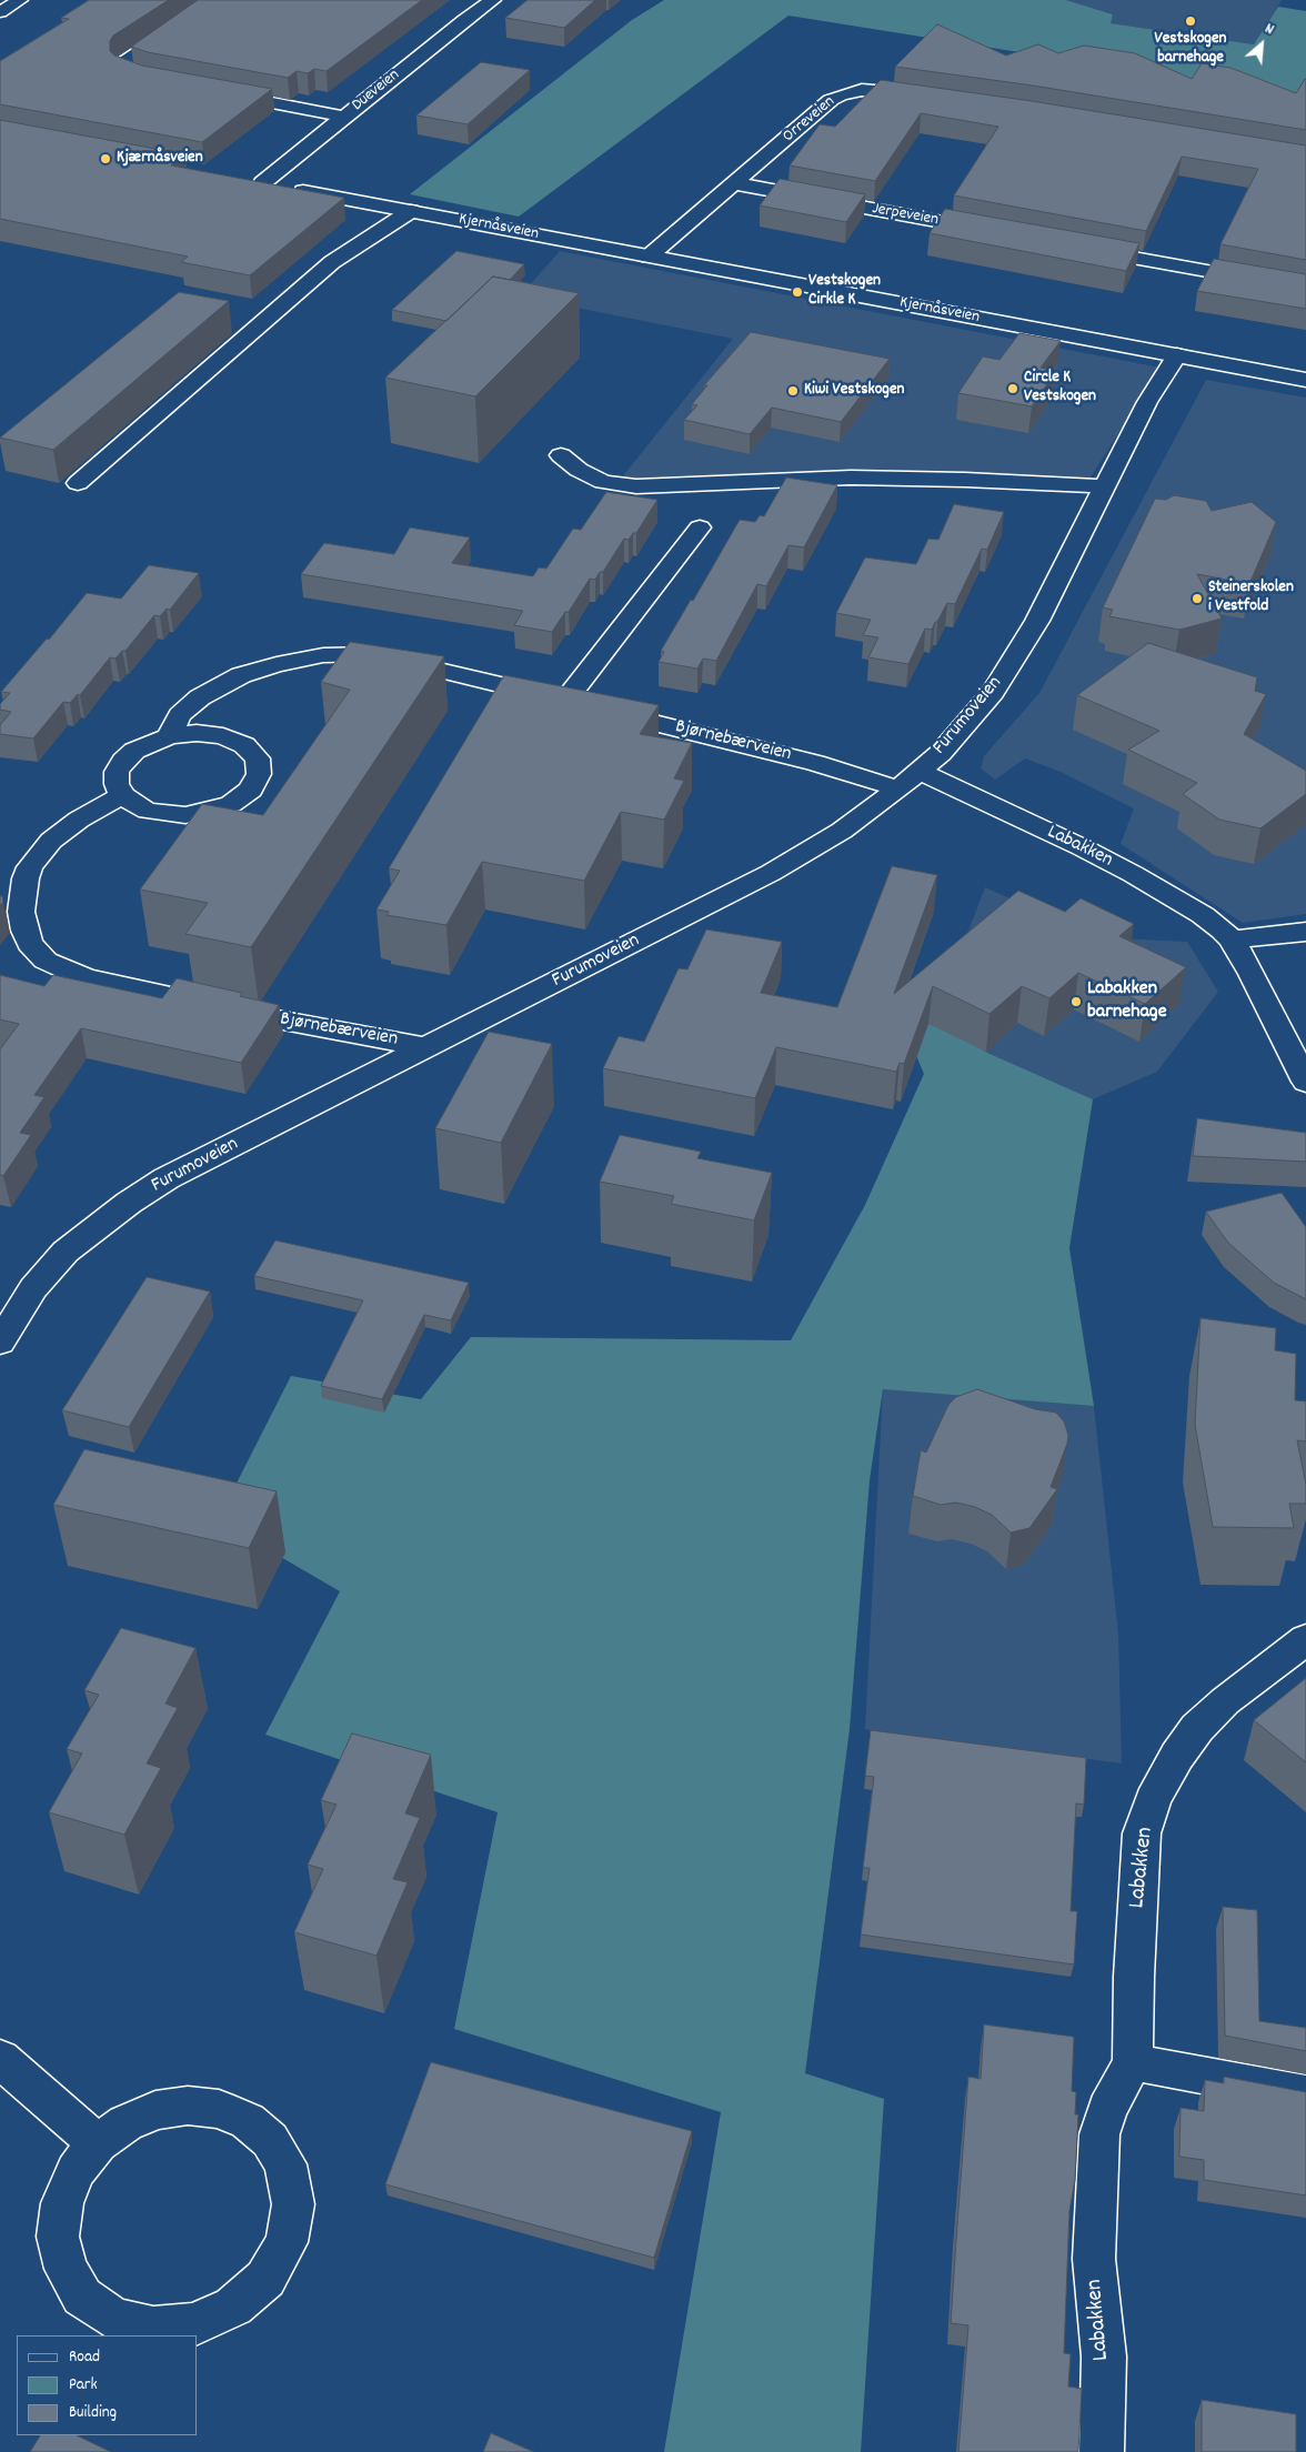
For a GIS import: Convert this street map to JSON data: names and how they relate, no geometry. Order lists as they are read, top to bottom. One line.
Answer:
{"streets":{"street":["Dueveien","Orreveien","Jerpeveien","Kjernåsveien","Furumoveien","Bjørnebærveien","Labakken"]},"crossings":[["Dueveien","Kjernåsveien"],["Orreveien","Jerpeveien"],["Orreveien","Kjernåsveien"],["Kjernåsveien","Furumoveien"],["Furumoveien","Bjørnebærveien"],["Furumoveien","Labakken"],["Bjørnebærveien","Labakken"]],"places":["Vestskogen barnehage","Kjærnåsveien","Vestskogen Cirkle K","Circle K Vestskogen","Kiwi Vestskogen","Steinerskolen i Vestfold","Labakken barnehage"],"legend":["Road","Park","Building"],"north":"top right"}
